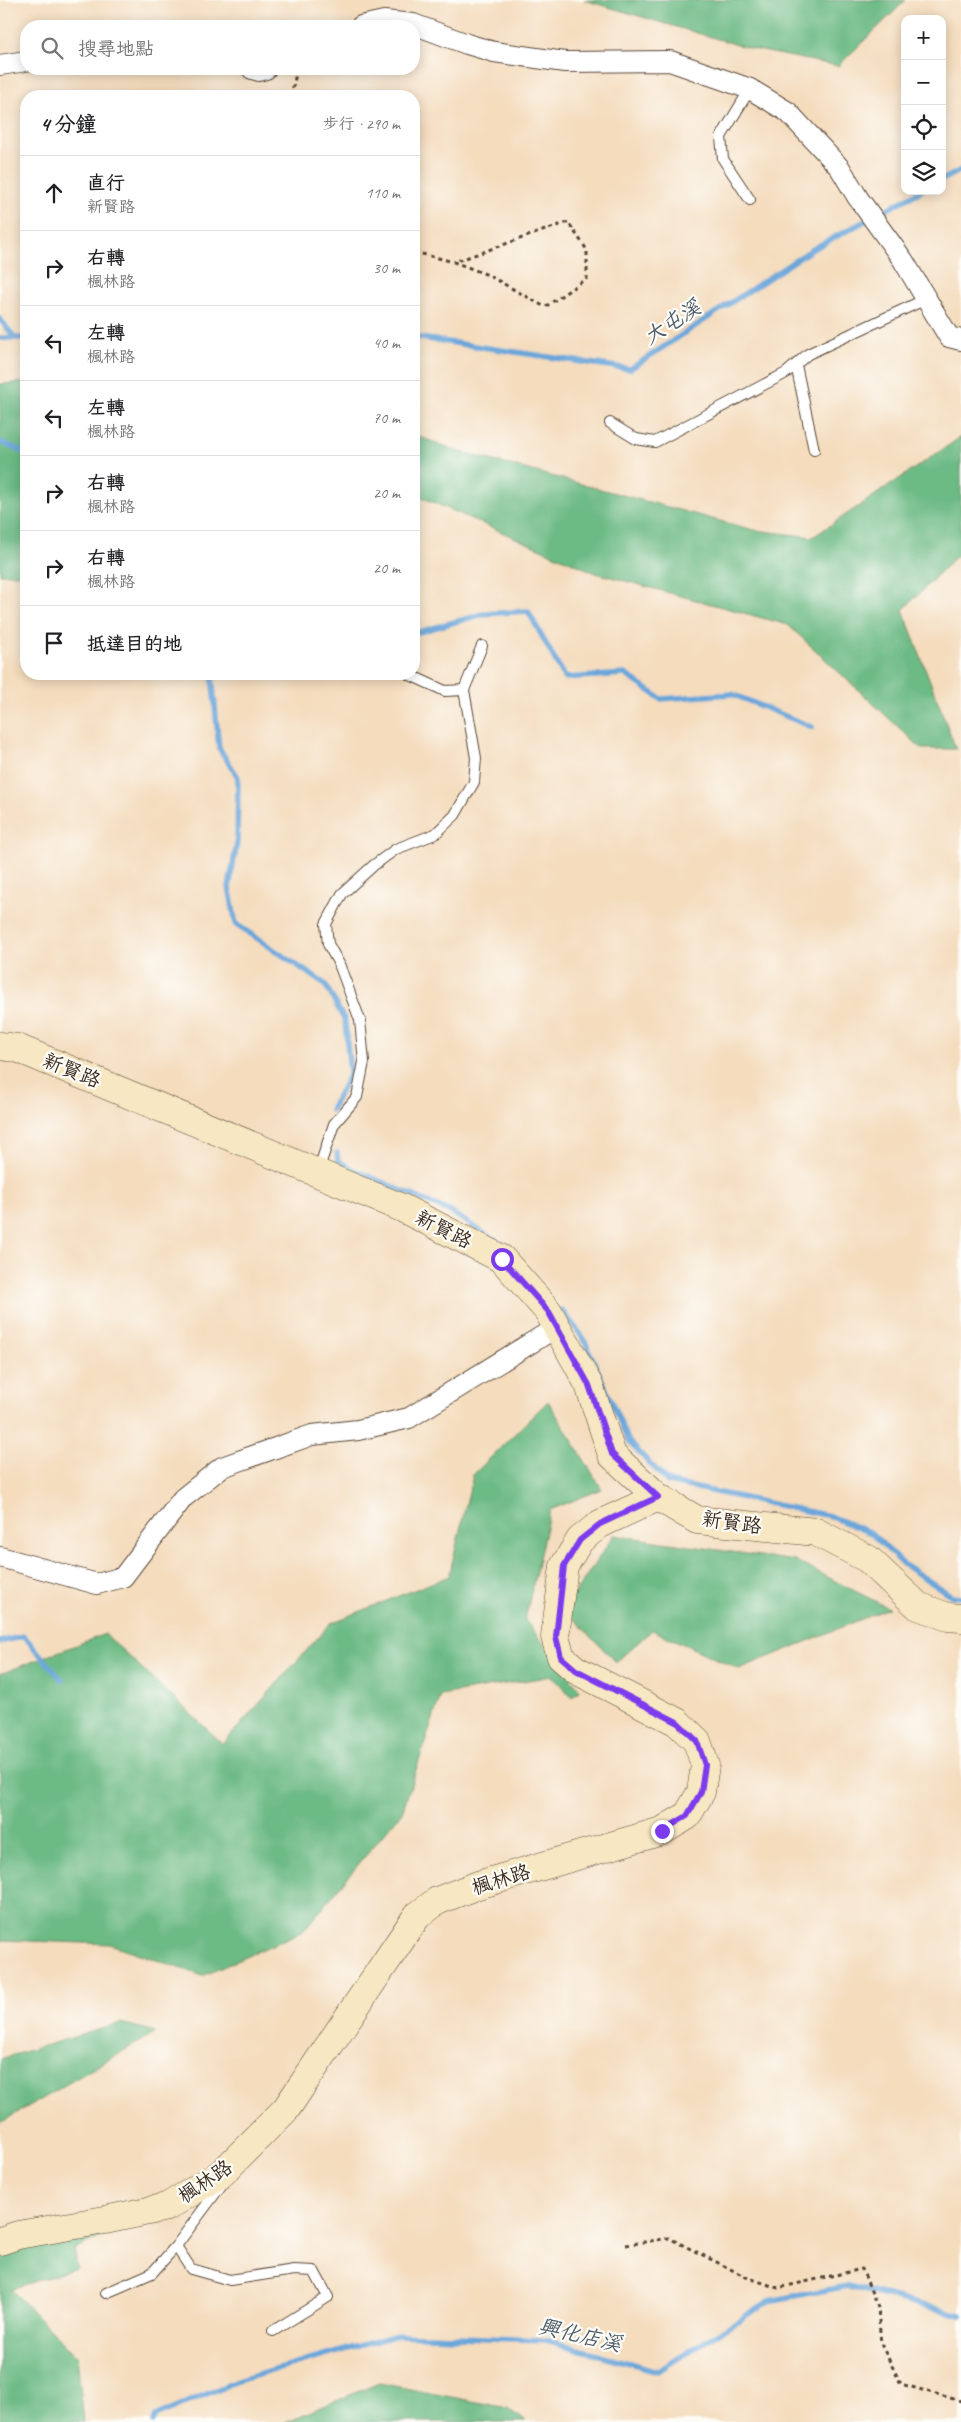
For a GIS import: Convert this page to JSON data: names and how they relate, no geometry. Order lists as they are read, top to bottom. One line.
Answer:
{"streets":{"street":["新賢路","楓林路"]},"crossings":[["新賢路","楓林路"]],"water":["大屯溪","興化店溪"],"page":{"map_buttons":["+","−"],"search":"搜尋地點","heading":["4 分鐘","步行 · 290 m"],"list":[["直行","新賢路","110 m"],["右轉","楓林路","30 m"],["左轉","楓林路","40 m"],["左轉","楓林路","70 m"],["右轉","楓林路","20 m"],["右轉","楓林路","20 m"],"抵達目的地"]}}
